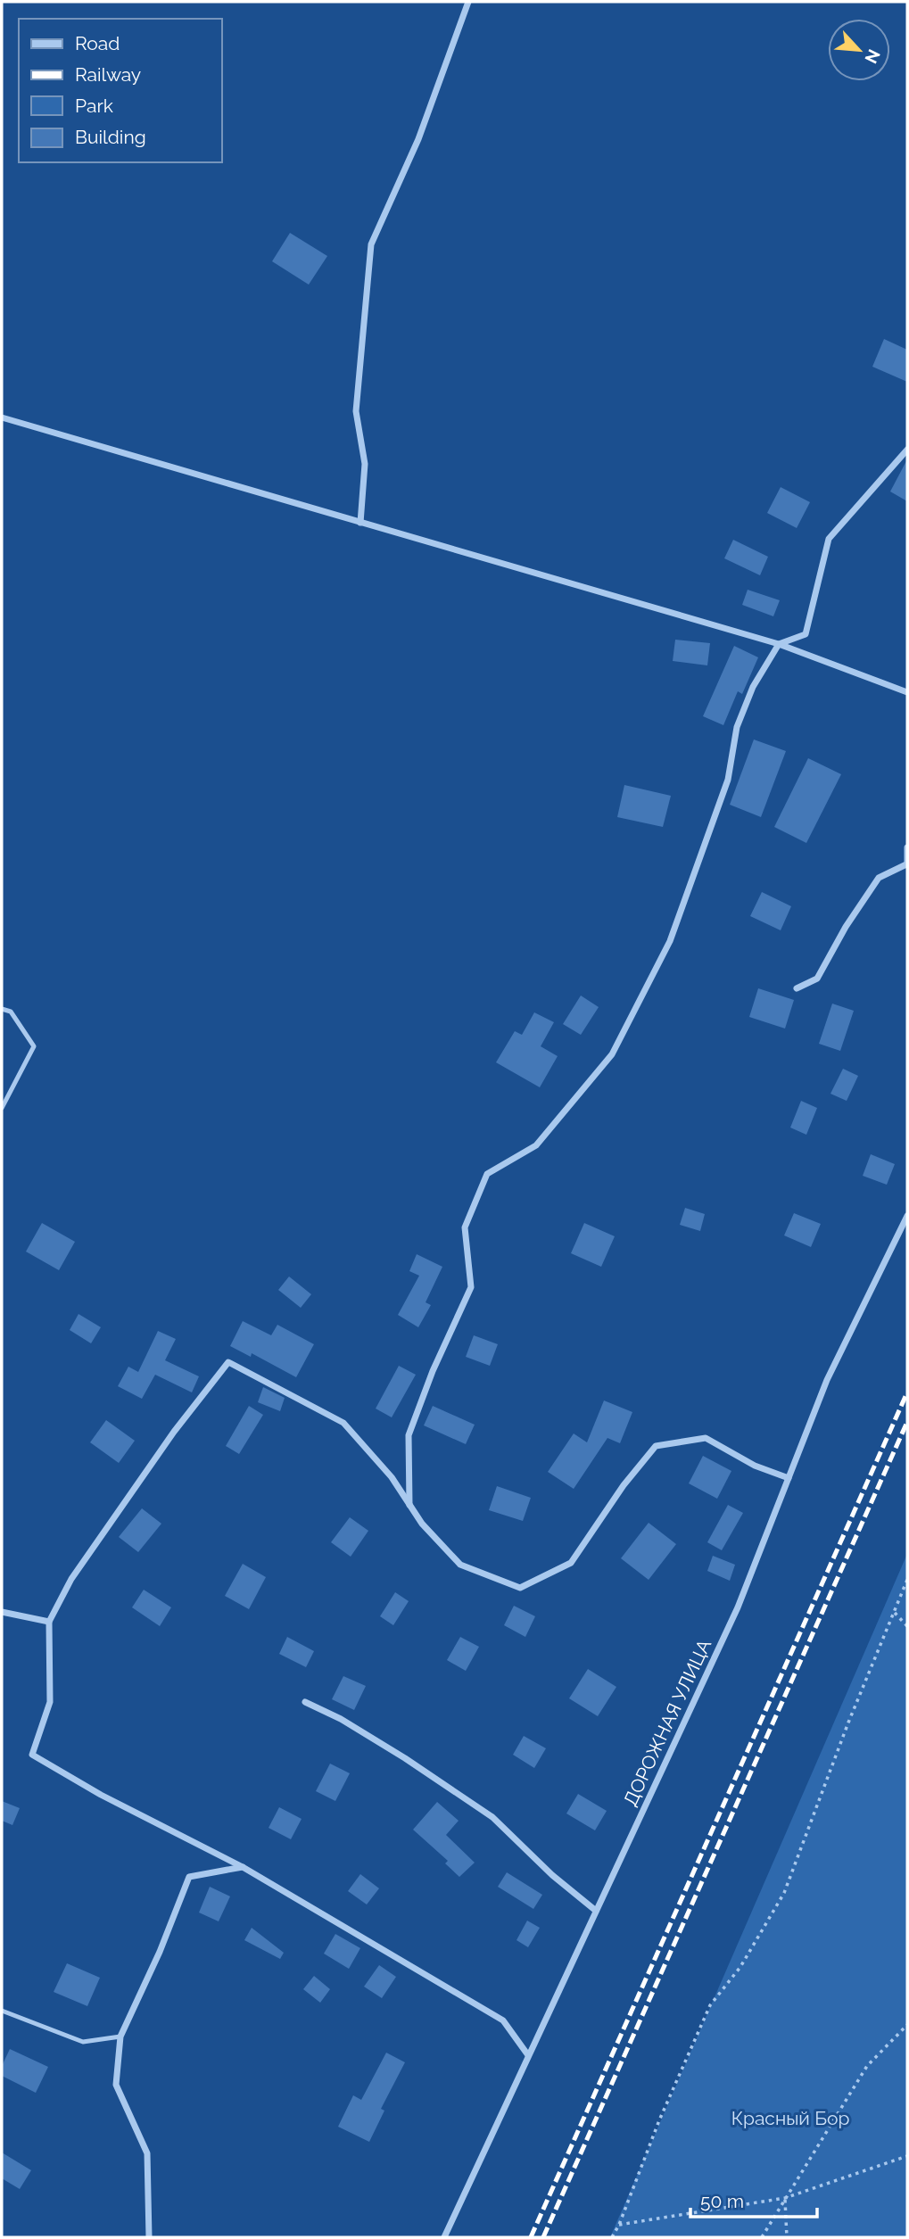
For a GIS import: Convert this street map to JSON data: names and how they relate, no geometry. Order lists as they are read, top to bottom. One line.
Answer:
{"streets":{"street":["ДОРОЖНАЯ УЛИЦА"]},"parks":["Красный Бор"],"legend":["Road","Railway","Park","Building"],"scale_bar":"50 m","north":"bottom right"}
